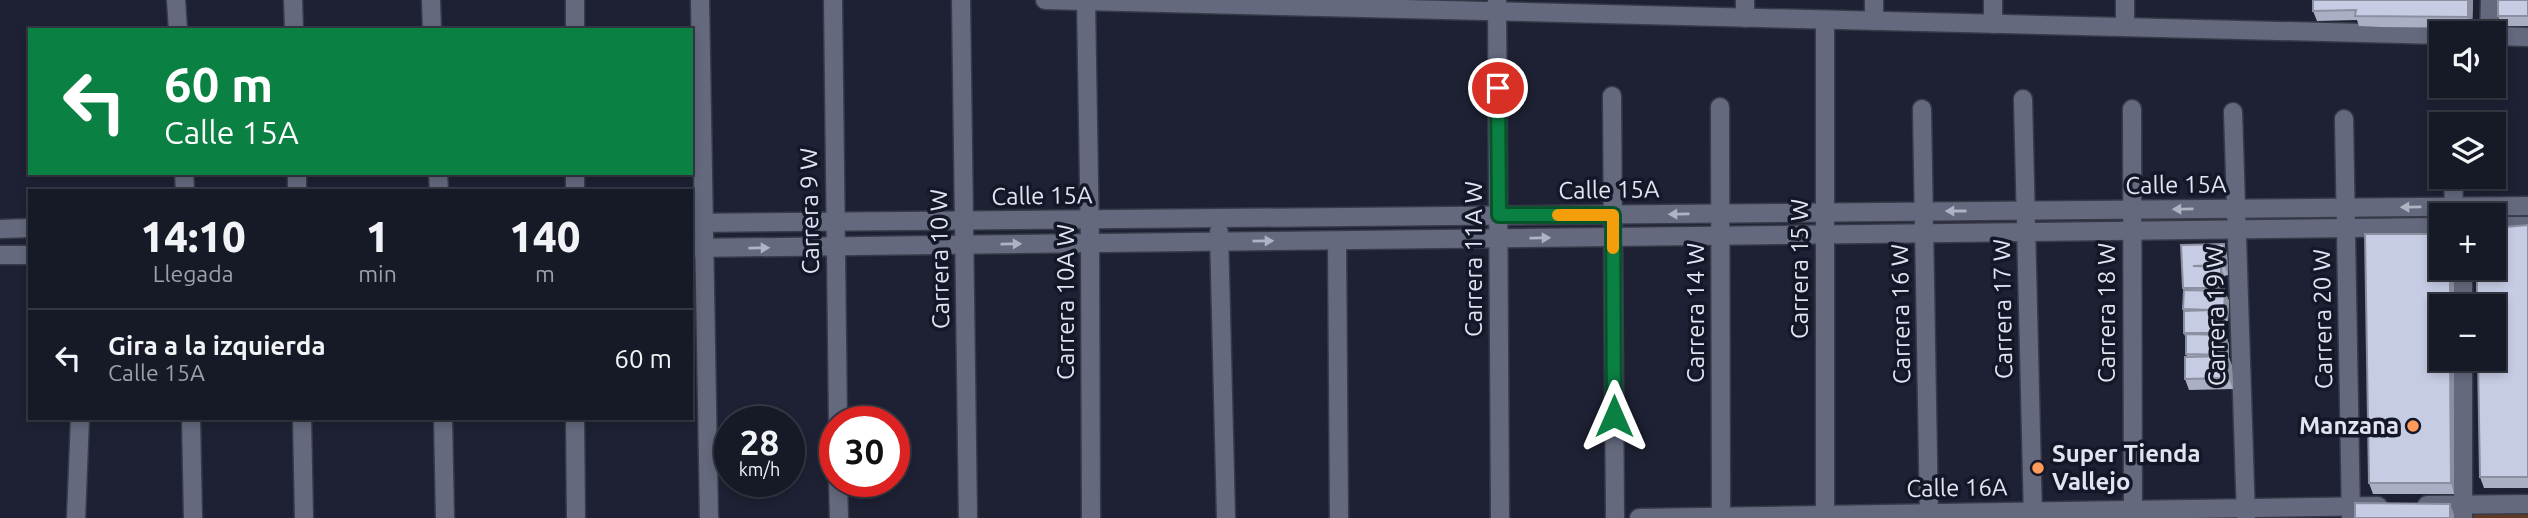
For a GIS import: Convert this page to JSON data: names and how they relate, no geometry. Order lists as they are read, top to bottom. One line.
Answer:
{"streets":{"street":["Calle 15A","Carrera 9 W","Carrera 10 W","Carrera 11A W","Carrera 15 W","Carrera 10A W","Carrera 17 W","Carrera 14 W","Carrera 18 W","Carrera 16 W","Carrera 19 W","Carrera 20 W","Calle 16A"]},"crossings":[["Calle 15A","Carrera 9 W"],["Calle 15A","Carrera 10 W"],["Calle 15A","Carrera 11A W"],["Calle 15A","Carrera 15 W"],["Calle 15A","Carrera 10A W"],["Calle 15A","Carrera 17 W"],["Calle 15A","Carrera 14 W"],["Calle 15A","Carrera 18 W"],["Calle 15A","Carrera 16 W"],["Calle 15A","Carrera 19 W"],["Calle 15A","Carrera 20 W"],["Carrera 15 W","Calle 16A"],["Carrera 17 W","Calle 16A"],["Carrera 14 W","Calle 16A"],["Carrera 18 W","Calle 16A"],["Carrera 16 W","Calle 16A"],["Carrera 19 W","Calle 16A"],["Carrera 20 W","Calle 16A"]],"places":["Manzana","Super Tienda Vallejo"],"page":{"map_buttons":["+","−"],"turn":["60 m","Calle 15A"],"eta":["14:10","Llegada","1","min","140","m"],"list":[{"name":"Gira a la izquierda","note":"Calle 15A","value":"60 m"}],"speed":"28 km/h","limit":"30"}}
